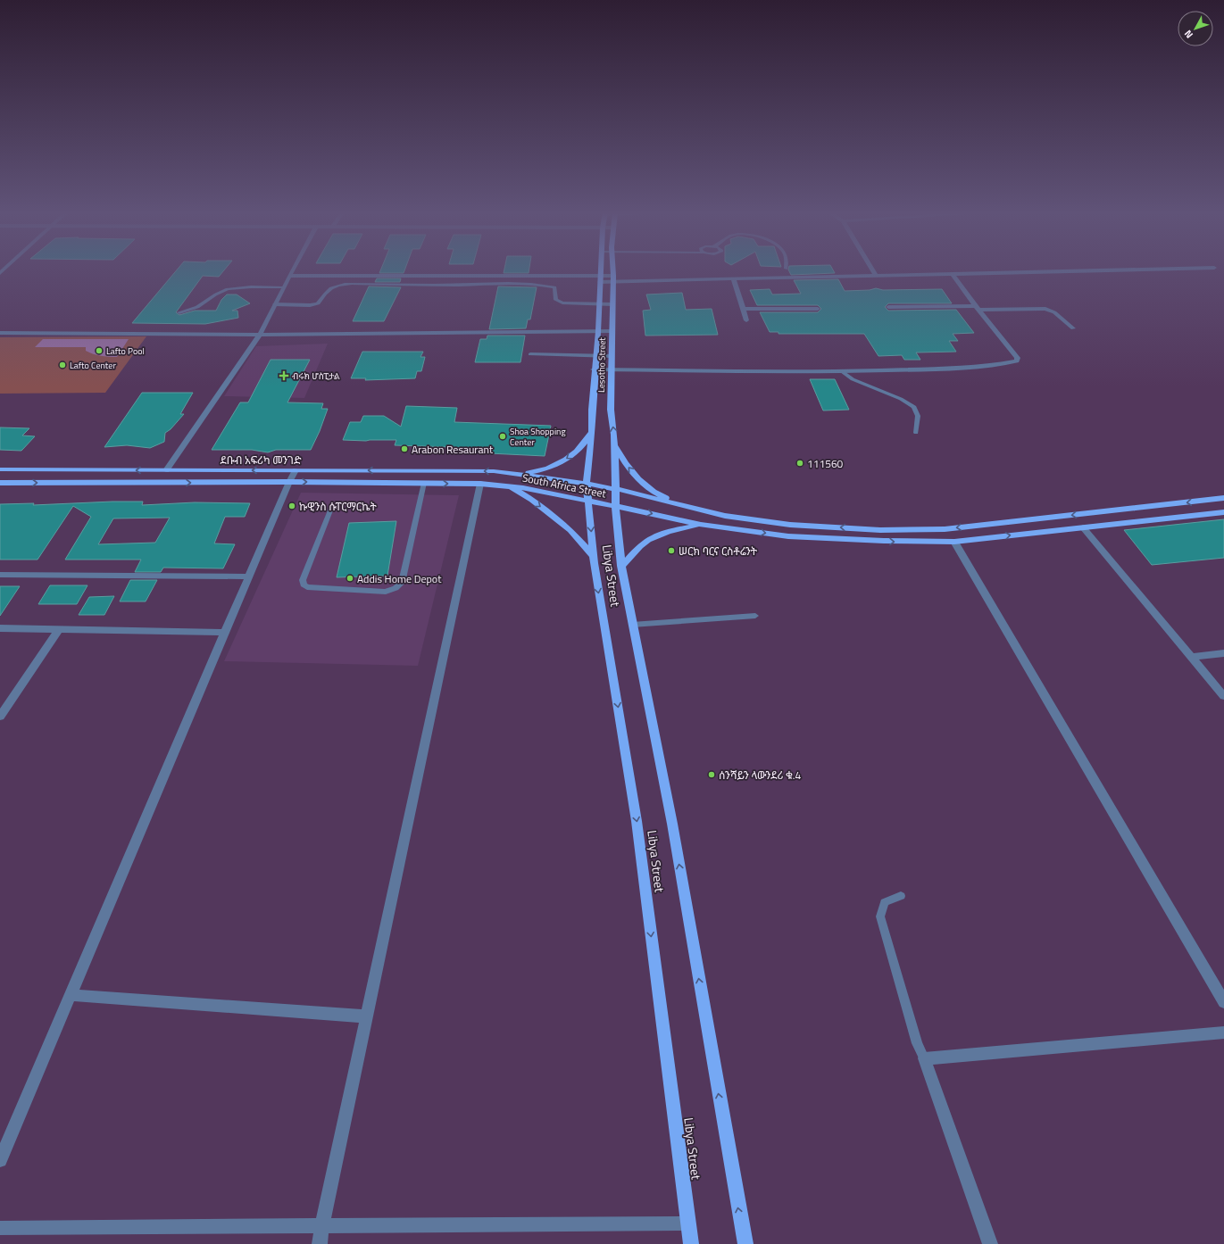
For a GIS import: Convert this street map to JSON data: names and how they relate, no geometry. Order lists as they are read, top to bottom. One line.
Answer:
{"streets":{"main road":["Lesotho Street","ደቡብ አፍሪካ መንገድ","South Africa Street","Libya Street"]},"crossings":[["Lesotho Street","South Africa Street"],["Lesotho Street","Libya Street"],["ደቡብ አፍሪካ መንገድ","South Africa Street"],["South Africa Street","Libya Street"]],"places":{"other":["Lafto Pool","Lafto Center","Shoa Shopping Center","Arabon Resaurant","111560","ኩዊንስ ሱፐርማርኬት","ሠርክ ባርና ርስቶሬንት","Addis Home Depot","ሰንሻይን ላውንደሪ ቁ.4"],"health":["ብሩክ ሆስፒታል"]},"north":"bottom left"}
